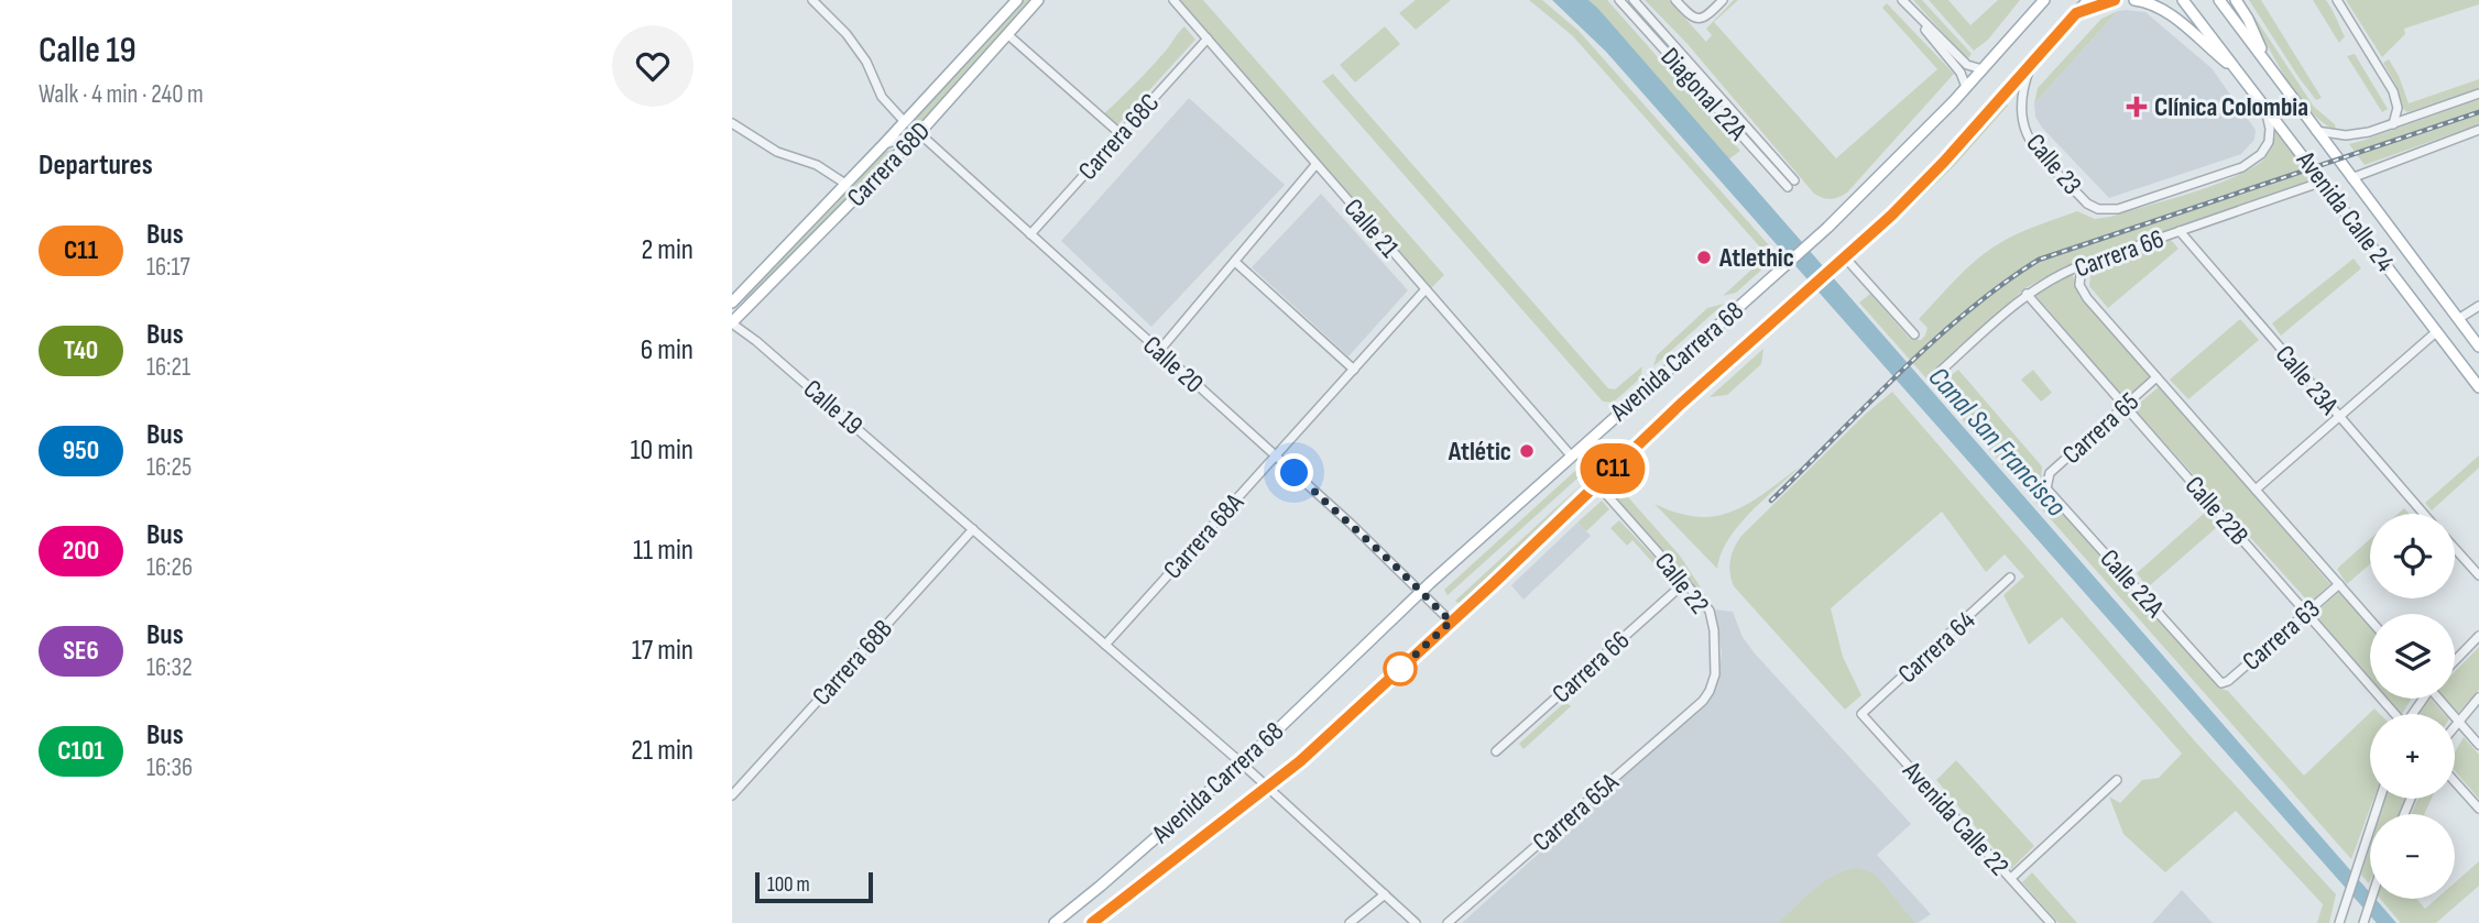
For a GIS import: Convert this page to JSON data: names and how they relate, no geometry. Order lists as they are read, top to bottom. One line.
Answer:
{"streets":{"main road":["Carrera 68D","Avenida Calle 24","Avenida Carrera 68"],"street":["Diagonal 22A","Carrera 68C","Calle 23","Calle 21","Carrera 66","Calle 20","Calle 23A","Calle 19","Carrera 65","Calle 22B","Carrera 68A","Calle 22","Calle 22A","Carrera 63","Carrera 64","Carrera 68B","Carrera 65A","Avenida Calle 22"]},"crossings":[["Carrera 68C","Calle 21"],["Carrera 68C","Calle 20"],["Carrera 68D","Calle 20"],["Carrera 68D","Calle 19"],["Calle 23","Carrera 66"],["Calle 23","Avenida Carrera 68"],["Avenida Calle 24","Carrera 66"],["Calle 21","Avenida Carrera 68"],["Calle 21","Carrera 68A"],["Carrera 66","Calle 23A"],["Carrera 66","Calle 22B"],["Carrera 66","Calle 22"],["Avenida Carrera 68","Calle 20"],["Avenida Carrera 68","Calle 19"],["Avenida Carrera 68","Calle 22"],["Calle 20","Carrera 68A"],["Calle 19","Carrera 68A"],["Calle 19","Carrera 68B"],["Carrera 65","Calle 22B"],["Carrera 65","Calle 22A"],["Calle 22B","Carrera 63"],["Calle 22","Carrera 65A"],["Calle 22A","Carrera 63"],["Carrera 64","Avenida Calle 22"]],"water":["Canal San Francisco"],"places":{"health":["Clínica Colombia"],"other":["Atlethic","Atlétic"]},"lines":["bus line C11"],"scale_bar":"100 m","page":{"heading":[["Calle 19","Walk · 4 min · 240 m"],"Departures"],"on_map":"C11","list":[{"mark":"C11","name":"Bus","note":"16:17","value":"2 min"},{"mark":"T40","name":"Bus","note":"16:21","value":"6 min"},{"mark":"950","name":"Bus","note":"16:25","value":"10 min"},{"mark":"200","name":"Bus","note":"16:26","value":"11 min"},{"mark":"SE6","name":"Bus","note":"16:32","value":"17 min"},{"mark":"C101","name":"Bus","note":"16:36","value":"21 min"}],"map_buttons":["+","−"],"scale":"100 m"}}
